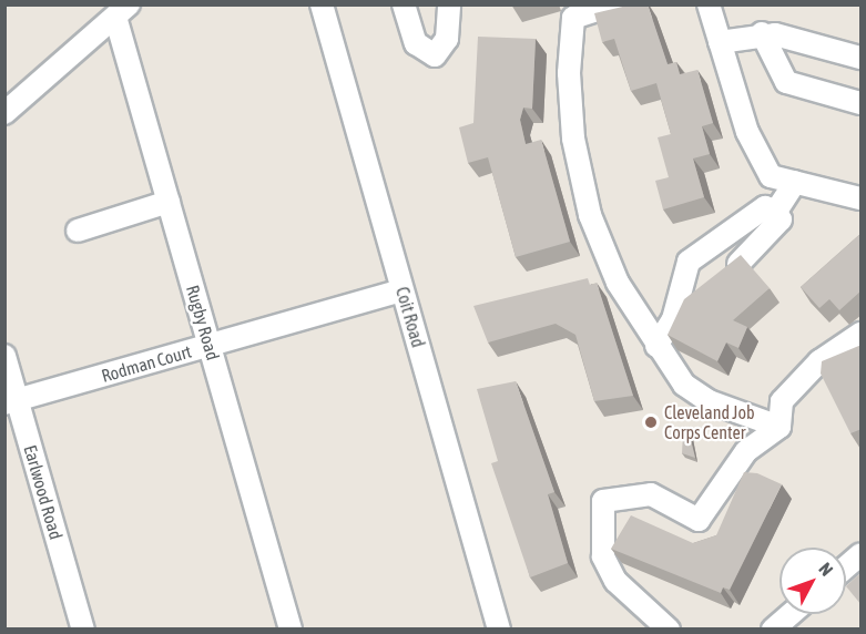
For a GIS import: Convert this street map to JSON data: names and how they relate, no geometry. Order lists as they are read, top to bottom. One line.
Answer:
{"streets":{"street":["Coit Road","Rugby Road","Rodman Court","Earlwood Road"]},"crossings":[["Coit Road","Rodman Court"],["Rugby Road","Rodman Court"],["Rodman Court","Earlwood Road"]],"places":["Cleveland Job Corps Center"],"north":"top right"}
